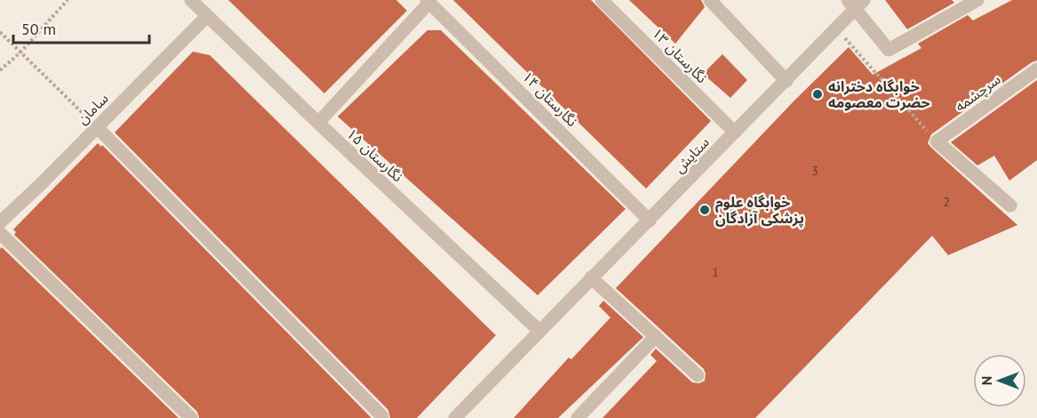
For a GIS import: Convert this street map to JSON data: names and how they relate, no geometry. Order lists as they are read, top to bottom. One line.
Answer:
{"streets":{"street":["نگارستان ۱۳","سرچشمه","نگارستان ۱۴","سامان","نگارستان ۱۵","ستایش"]},"crossings":[["نگارستان ۱۳","ستایش"],["نگارستان ۱۴","ستایش"],["سامان","نگارستان ۱۵"],["نگارستان ۱۵","ستایش"]],"places":["خوابگاه دخترانه حضرت معصومه","خوابگاه علوم پزشکی آزادگان"],"house_numbers":["3","2","1"],"scale_bar":"50 m","north":"left"}
